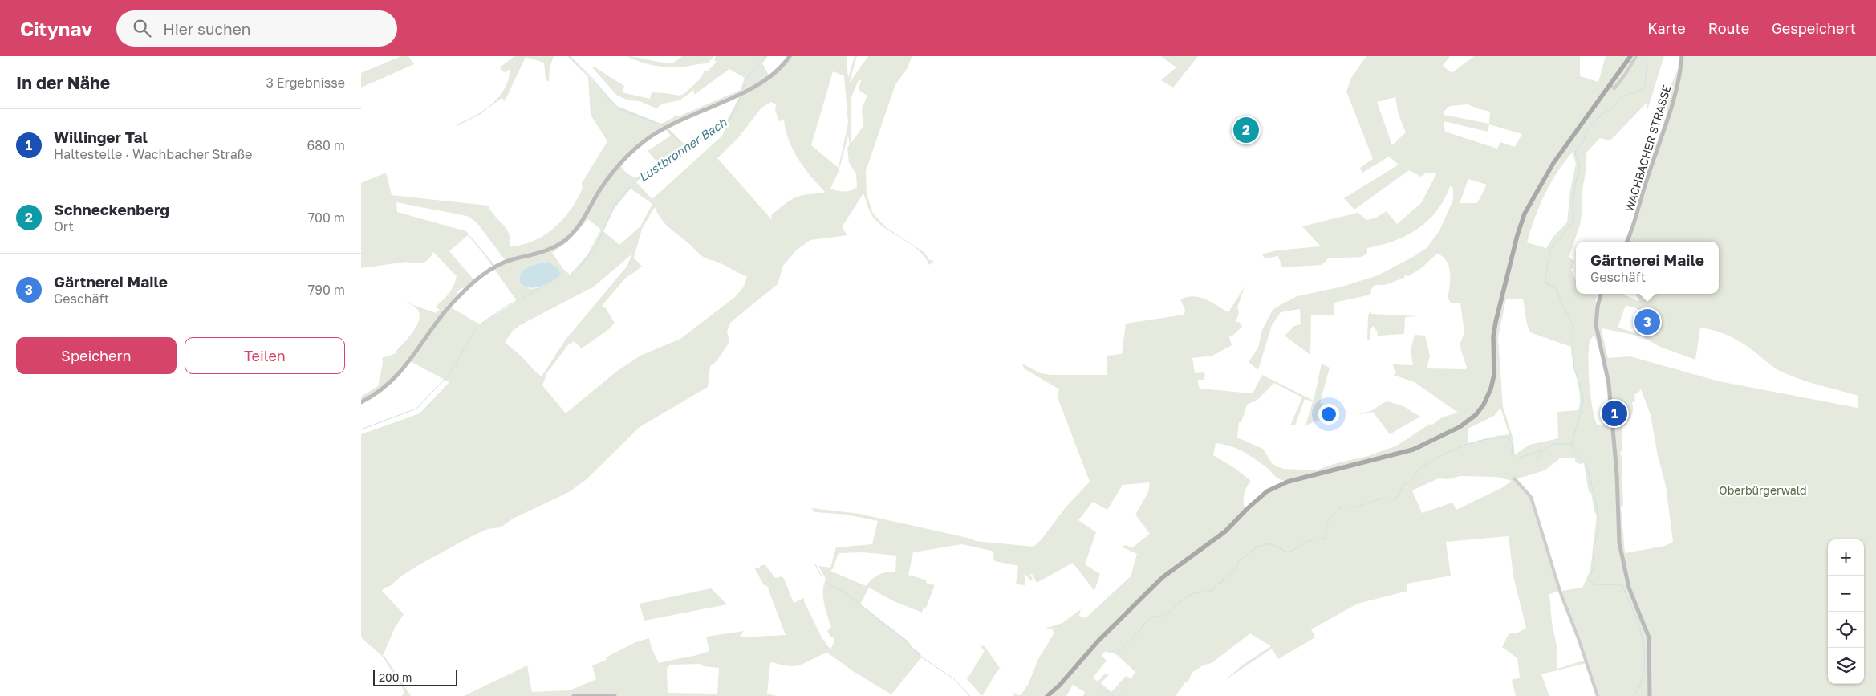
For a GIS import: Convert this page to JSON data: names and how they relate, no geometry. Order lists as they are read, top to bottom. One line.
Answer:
{"streets":{"street":["WACHBACHER STRASSE"]},"water":["Lustbronner Bach"],"parks":["Oberbürgerwald"],"scale_bar":"200 m","page":{"header":"Citynav","search":"Hier suchen","nav":["Karte","Route","Gespeichert"],"heading":["In der Nähe","3 Ergebnisse"],"list":[{"mark":"1","name":"Willinger Tal","note":"Haltestelle · Wachbacher Straße","value":"680 m"},{"mark":"2","name":"Schneckenberg","note":"Ort","value":"700 m"},{"mark":"3","name":"Gärtnerei Maile","note":"Geschäft","value":"790 m"}],"pins":["2","3","1"],"popup":["Gärtnerei Maile","Geschäft"],"buttons":["Speichern","Teilen"],"map_buttons":["+","−"],"scale":"200 m"}}
